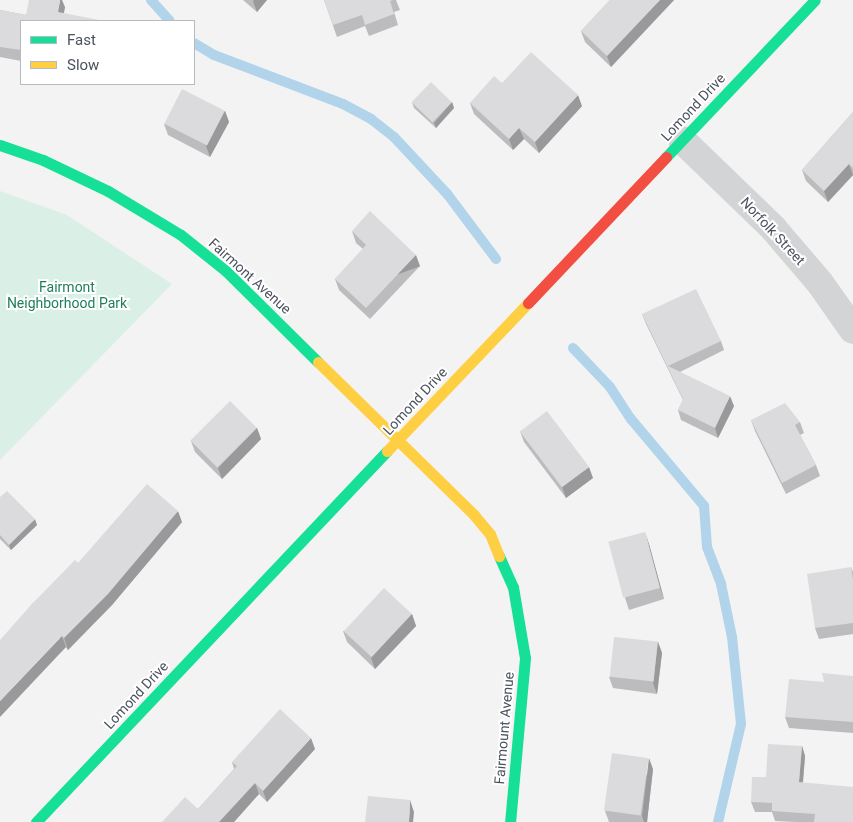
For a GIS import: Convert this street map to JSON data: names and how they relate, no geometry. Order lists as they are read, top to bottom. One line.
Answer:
{"streets":{"main road":["Lomond Drive","Fairmont Avenue","Fairmount Avenue"],"street":["Norfolk Street"]},"crossings":[["Lomond Drive","Norfolk Street"],["Lomond Drive","Fairmont Avenue"],["Lomond Drive","Fairmount Avenue"],["Fairmont Avenue","Fairmount Avenue"]],"parks":["Fairmont Neighborhood Park"],"legend":["Fast","Slow"]}
